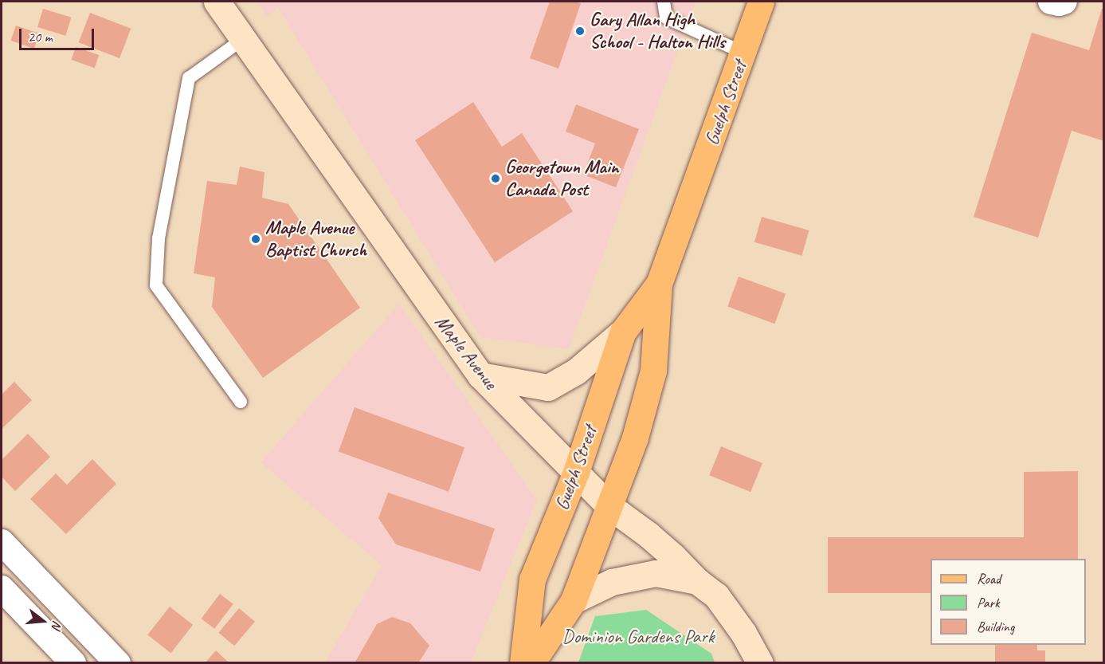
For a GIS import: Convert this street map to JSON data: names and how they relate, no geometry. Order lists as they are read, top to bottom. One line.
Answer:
{"streets":{"main road":["Guelph Street","Maple Avenue"]},"crossings":[["Guelph Street","Maple Avenue"]],"parks":["Dominion Gardens Park"],"places":["Gary Allan High School - Halton Hills","Georgetown Main Canada Post","Maple Avenue Baptist Church"],"legend":["Road","Park","Building"],"scale_bar":"20 m","north":"right"}
